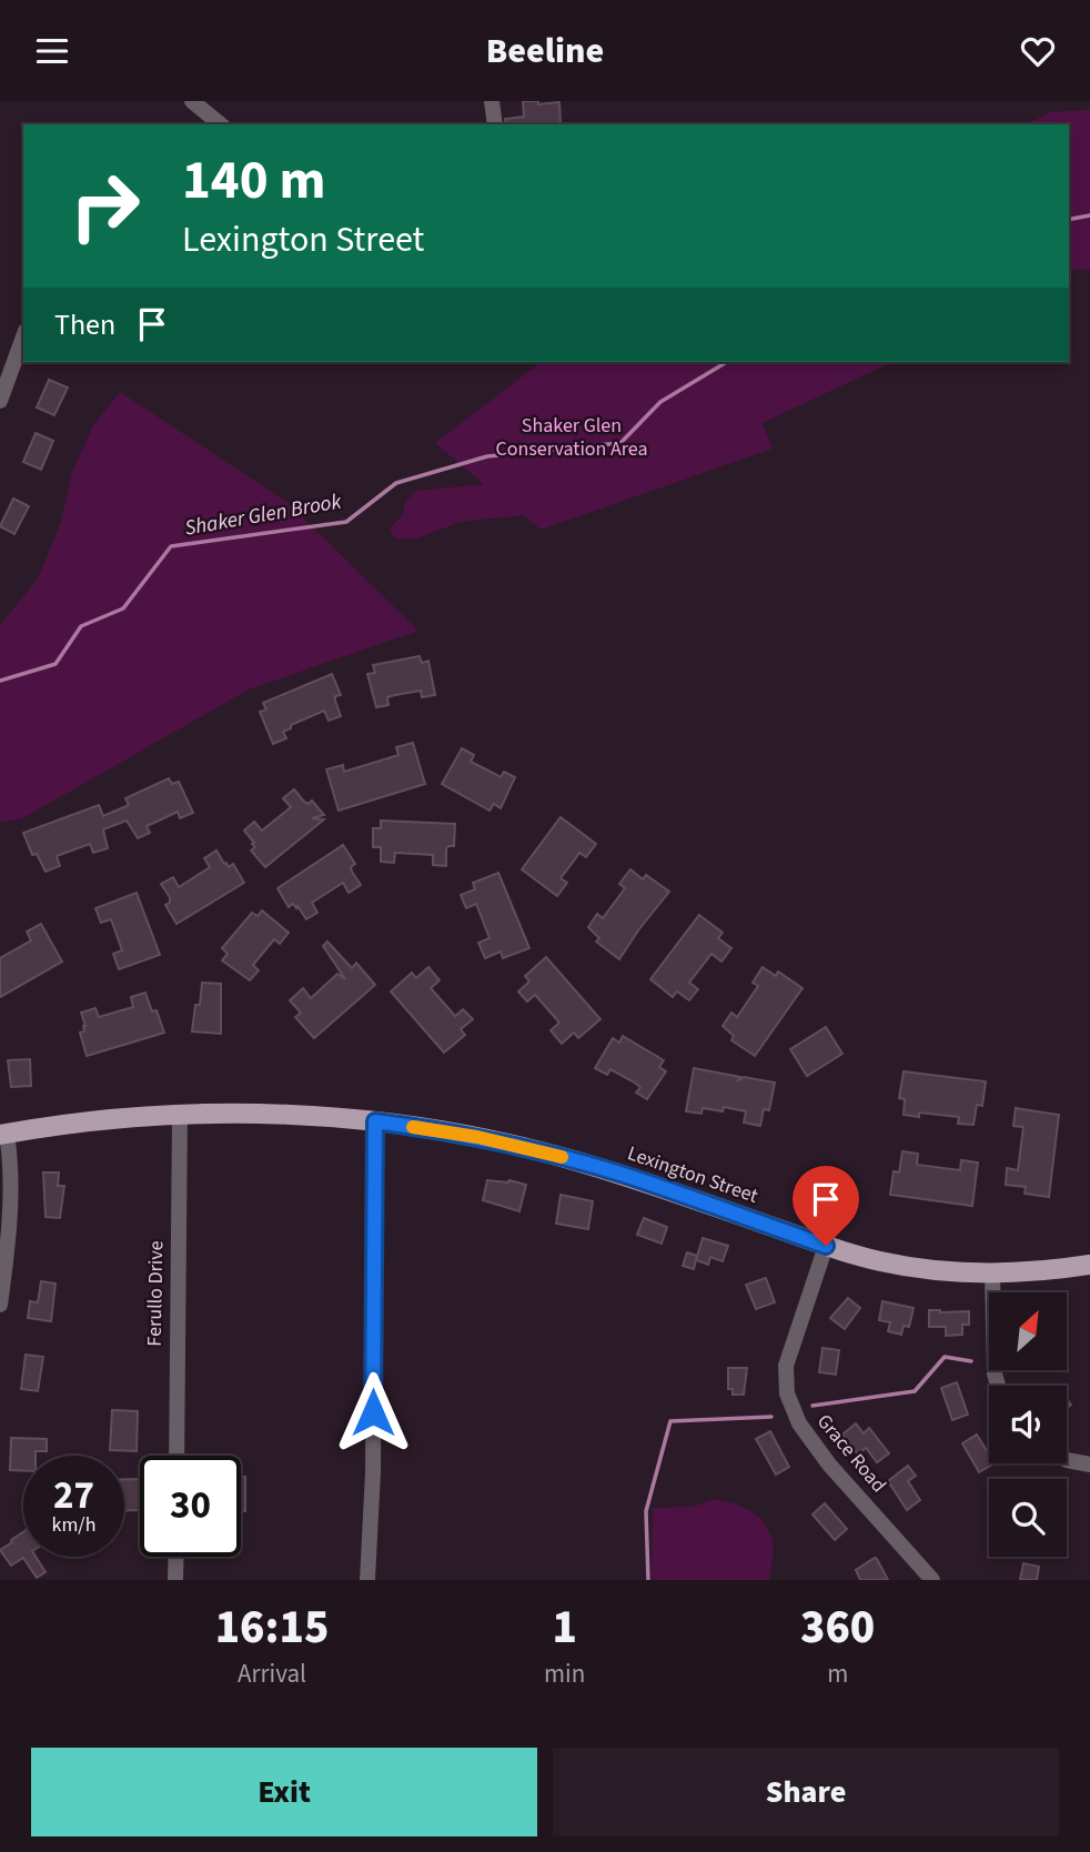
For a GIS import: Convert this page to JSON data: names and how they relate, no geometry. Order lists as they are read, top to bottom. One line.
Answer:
{"streets":{"main road":["Lexington Street"],"street":["Ferullo Drive","Grace Road"]},"crossings":[["Lexington Street","Ferullo Drive"],["Lexington Street","Grace Road"]],"water":["Shaker Glen Brook"],"parks":["Shaker Glen Conservation Area"],"north":"top right","page":{"header":"Beeline","turn":["140 m","Lexington Street"],"then":"Then","speed":"27 km/h","limit":"30","eta":["16:15","Arrival","1","min","360","m"],"buttons":["Exit","Share"]}}
